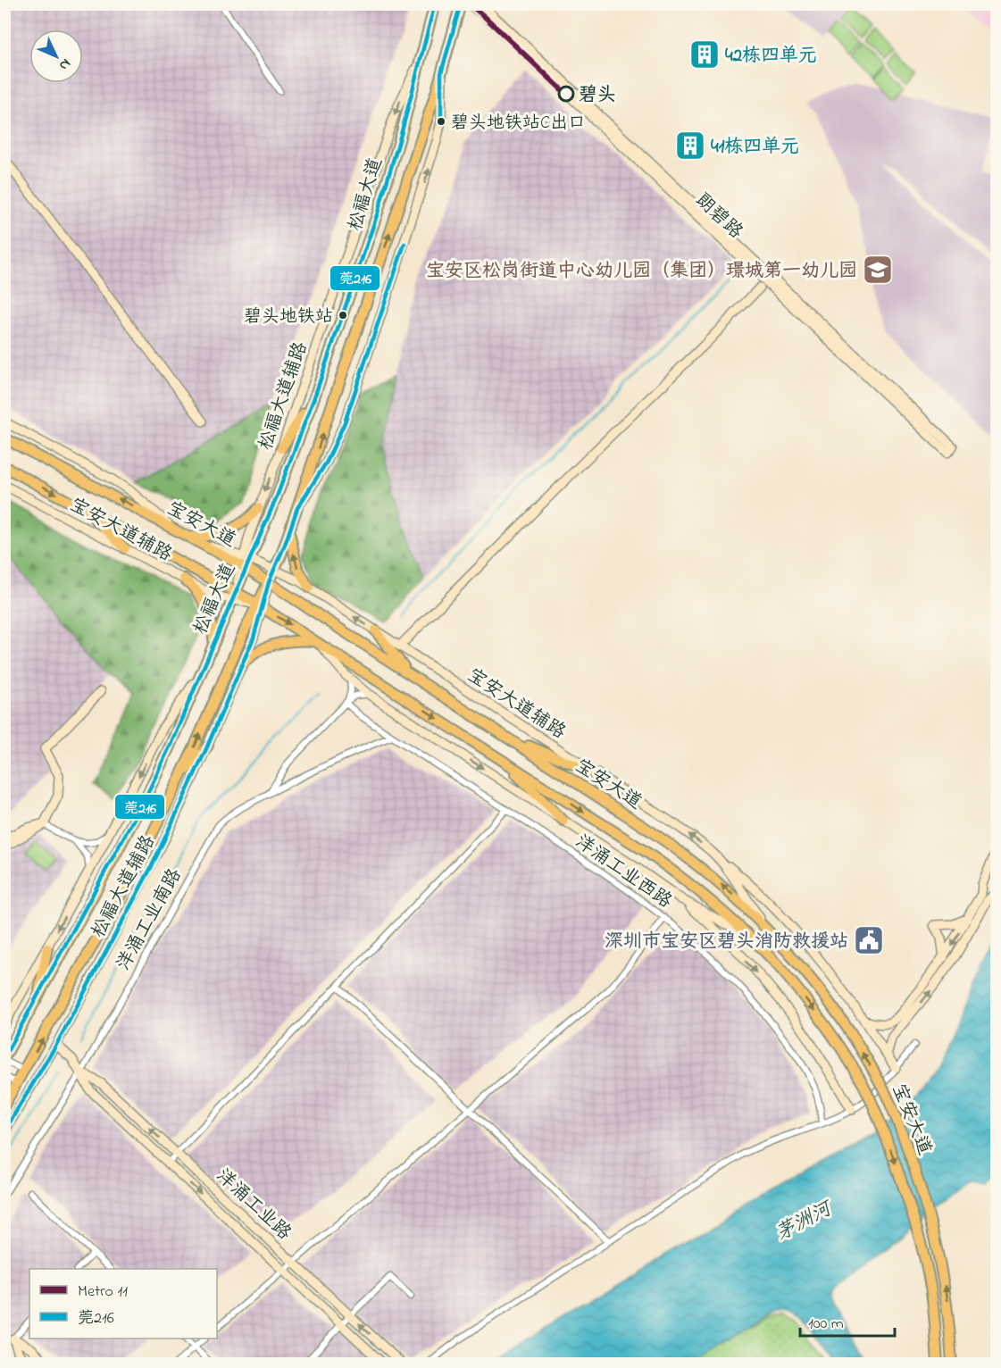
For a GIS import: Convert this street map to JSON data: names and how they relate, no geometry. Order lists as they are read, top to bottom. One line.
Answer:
{"streets":{"main road":["松福大道","朗碧路","松福大道辅路","宝安大道","宝安大道辅路","洋涌工业路"],"street":["洋涌工业西路","洋涌工业南路"]},"crossings":[["松福大道","松福大道辅路"],["松福大道","宝安大道"],["松福大道","宝安大道辅路"],["松福大道辅路","宝安大道"],["松福大道辅路","宝安大道辅路"],["松福大道辅路","洋涌工业路"],["宝安大道","宝安大道辅路"],["洋涌工业西路","洋涌工业南路"],["洋涌工业南路","洋涌工业路"]],"water":["茅洲河"],"places":{"building":["42栋四单元","41栋四单元"],"other":["碧头","碧头地铁站C出口","碧头地铁站"],"school or university":["宝安区松岗街道中心幼儿园（集团）璟城第一幼儿园"],"public building":["深圳市宝安区碧头消防救援站"]},"lines":["metro line 11","transit line 莞216"],"legend":["Metro 11","莞216"],"scale_bar":"100 m","north":"bottom right"}
